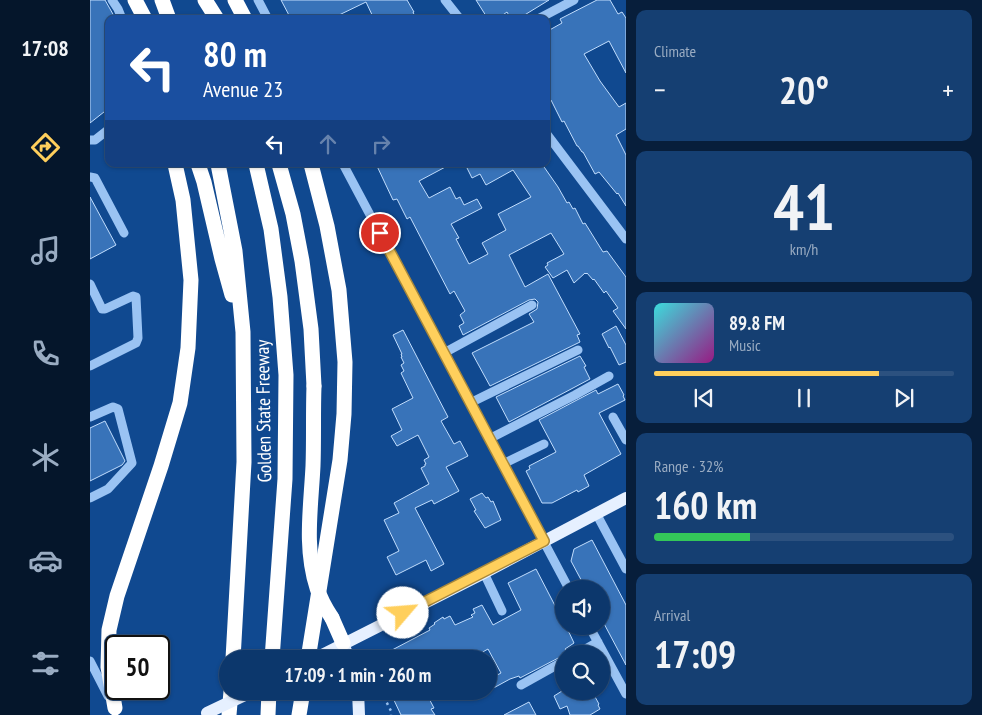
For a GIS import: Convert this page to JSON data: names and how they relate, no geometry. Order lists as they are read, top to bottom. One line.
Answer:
{"streets":{"highway":["Golden State Freeway"]},"page":{"tabs":"17:08","tile":["Climate",["41","km/h"],["Range · 32%","160 km"],["Arrival","17:09"]],"turn":["80 m","Avenue 23"],"heat":["−","20°","+"],"song":["89.8 FM","Music"],"limit":"50","trip":"17:09 · 1 min · 260 m"}}
